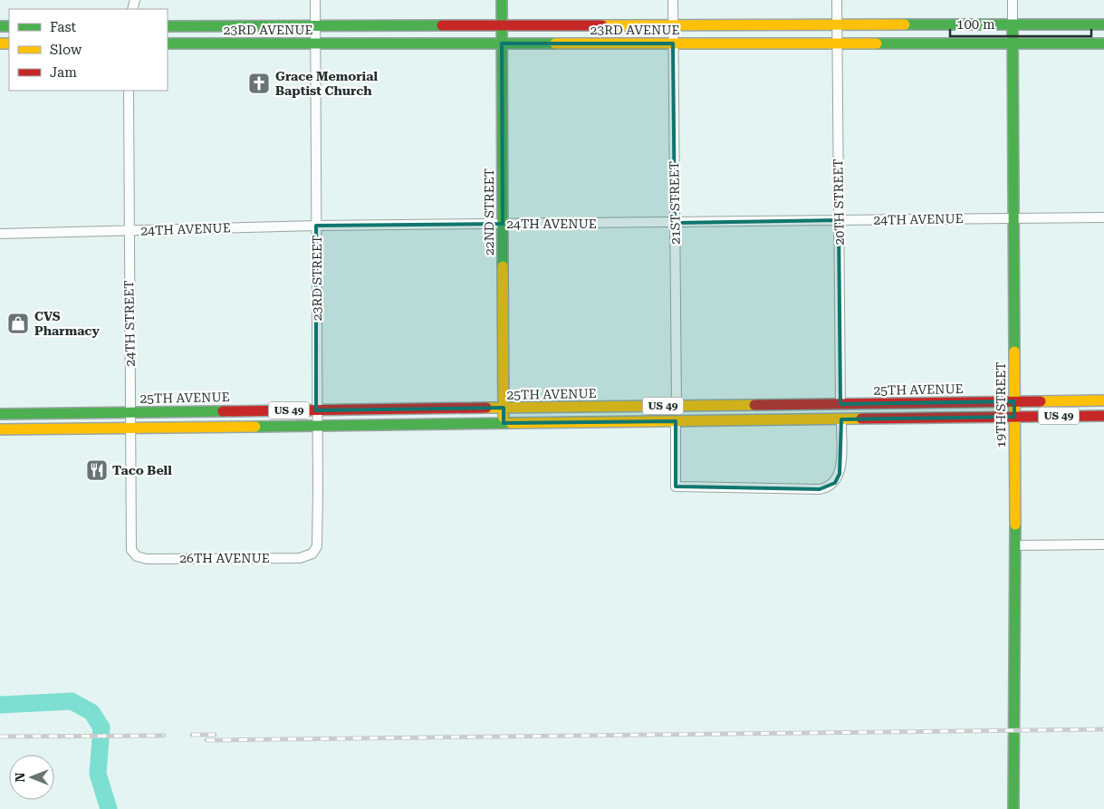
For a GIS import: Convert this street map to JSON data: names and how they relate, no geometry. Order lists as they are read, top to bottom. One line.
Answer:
{"streets":{"street":["23RD AVENUE","20TH STREET","21ST STREET","22ND STREET","24TH AVENUE","23RD STREET","24TH STREET","25TH AVENUE","19TH STREET","US 49","26TH AVENUE"]},"crossings":[["23RD AVENUE","20TH STREET"],["23RD AVENUE","21ST STREET"],["23RD AVENUE","22ND STREET"],["23RD AVENUE","23RD STREET"],["23RD AVENUE","19TH STREET"],["20TH STREET","24TH AVENUE"],["20TH STREET","25TH AVENUE"],["21ST STREET","24TH AVENUE"],["21ST STREET","25TH AVENUE"],["22ND STREET","24TH AVENUE"],["22ND STREET","25TH AVENUE"],["22ND STREET","US 49"],["24TH AVENUE","23RD STREET"],["24TH AVENUE","24TH STREET"],["24TH AVENUE","19TH STREET"],["23RD STREET","25TH AVENUE"],["23RD STREET","US 49"],["23RD STREET","26TH AVENUE"],["24TH STREET","25TH AVENUE"],["24TH STREET","US 49"],["24TH STREET","26TH AVENUE"],["25TH AVENUE","19TH STREET"],["19TH STREET","US 49"]],"places":{"church":["Grace Memorial Baptist Church"],"shop":["CVS Pharmacy"],"restaurant":["Taco Bell"]},"legend":["Fast","Slow","Jam"],"scale_bar":"100 m","north":"left"}
